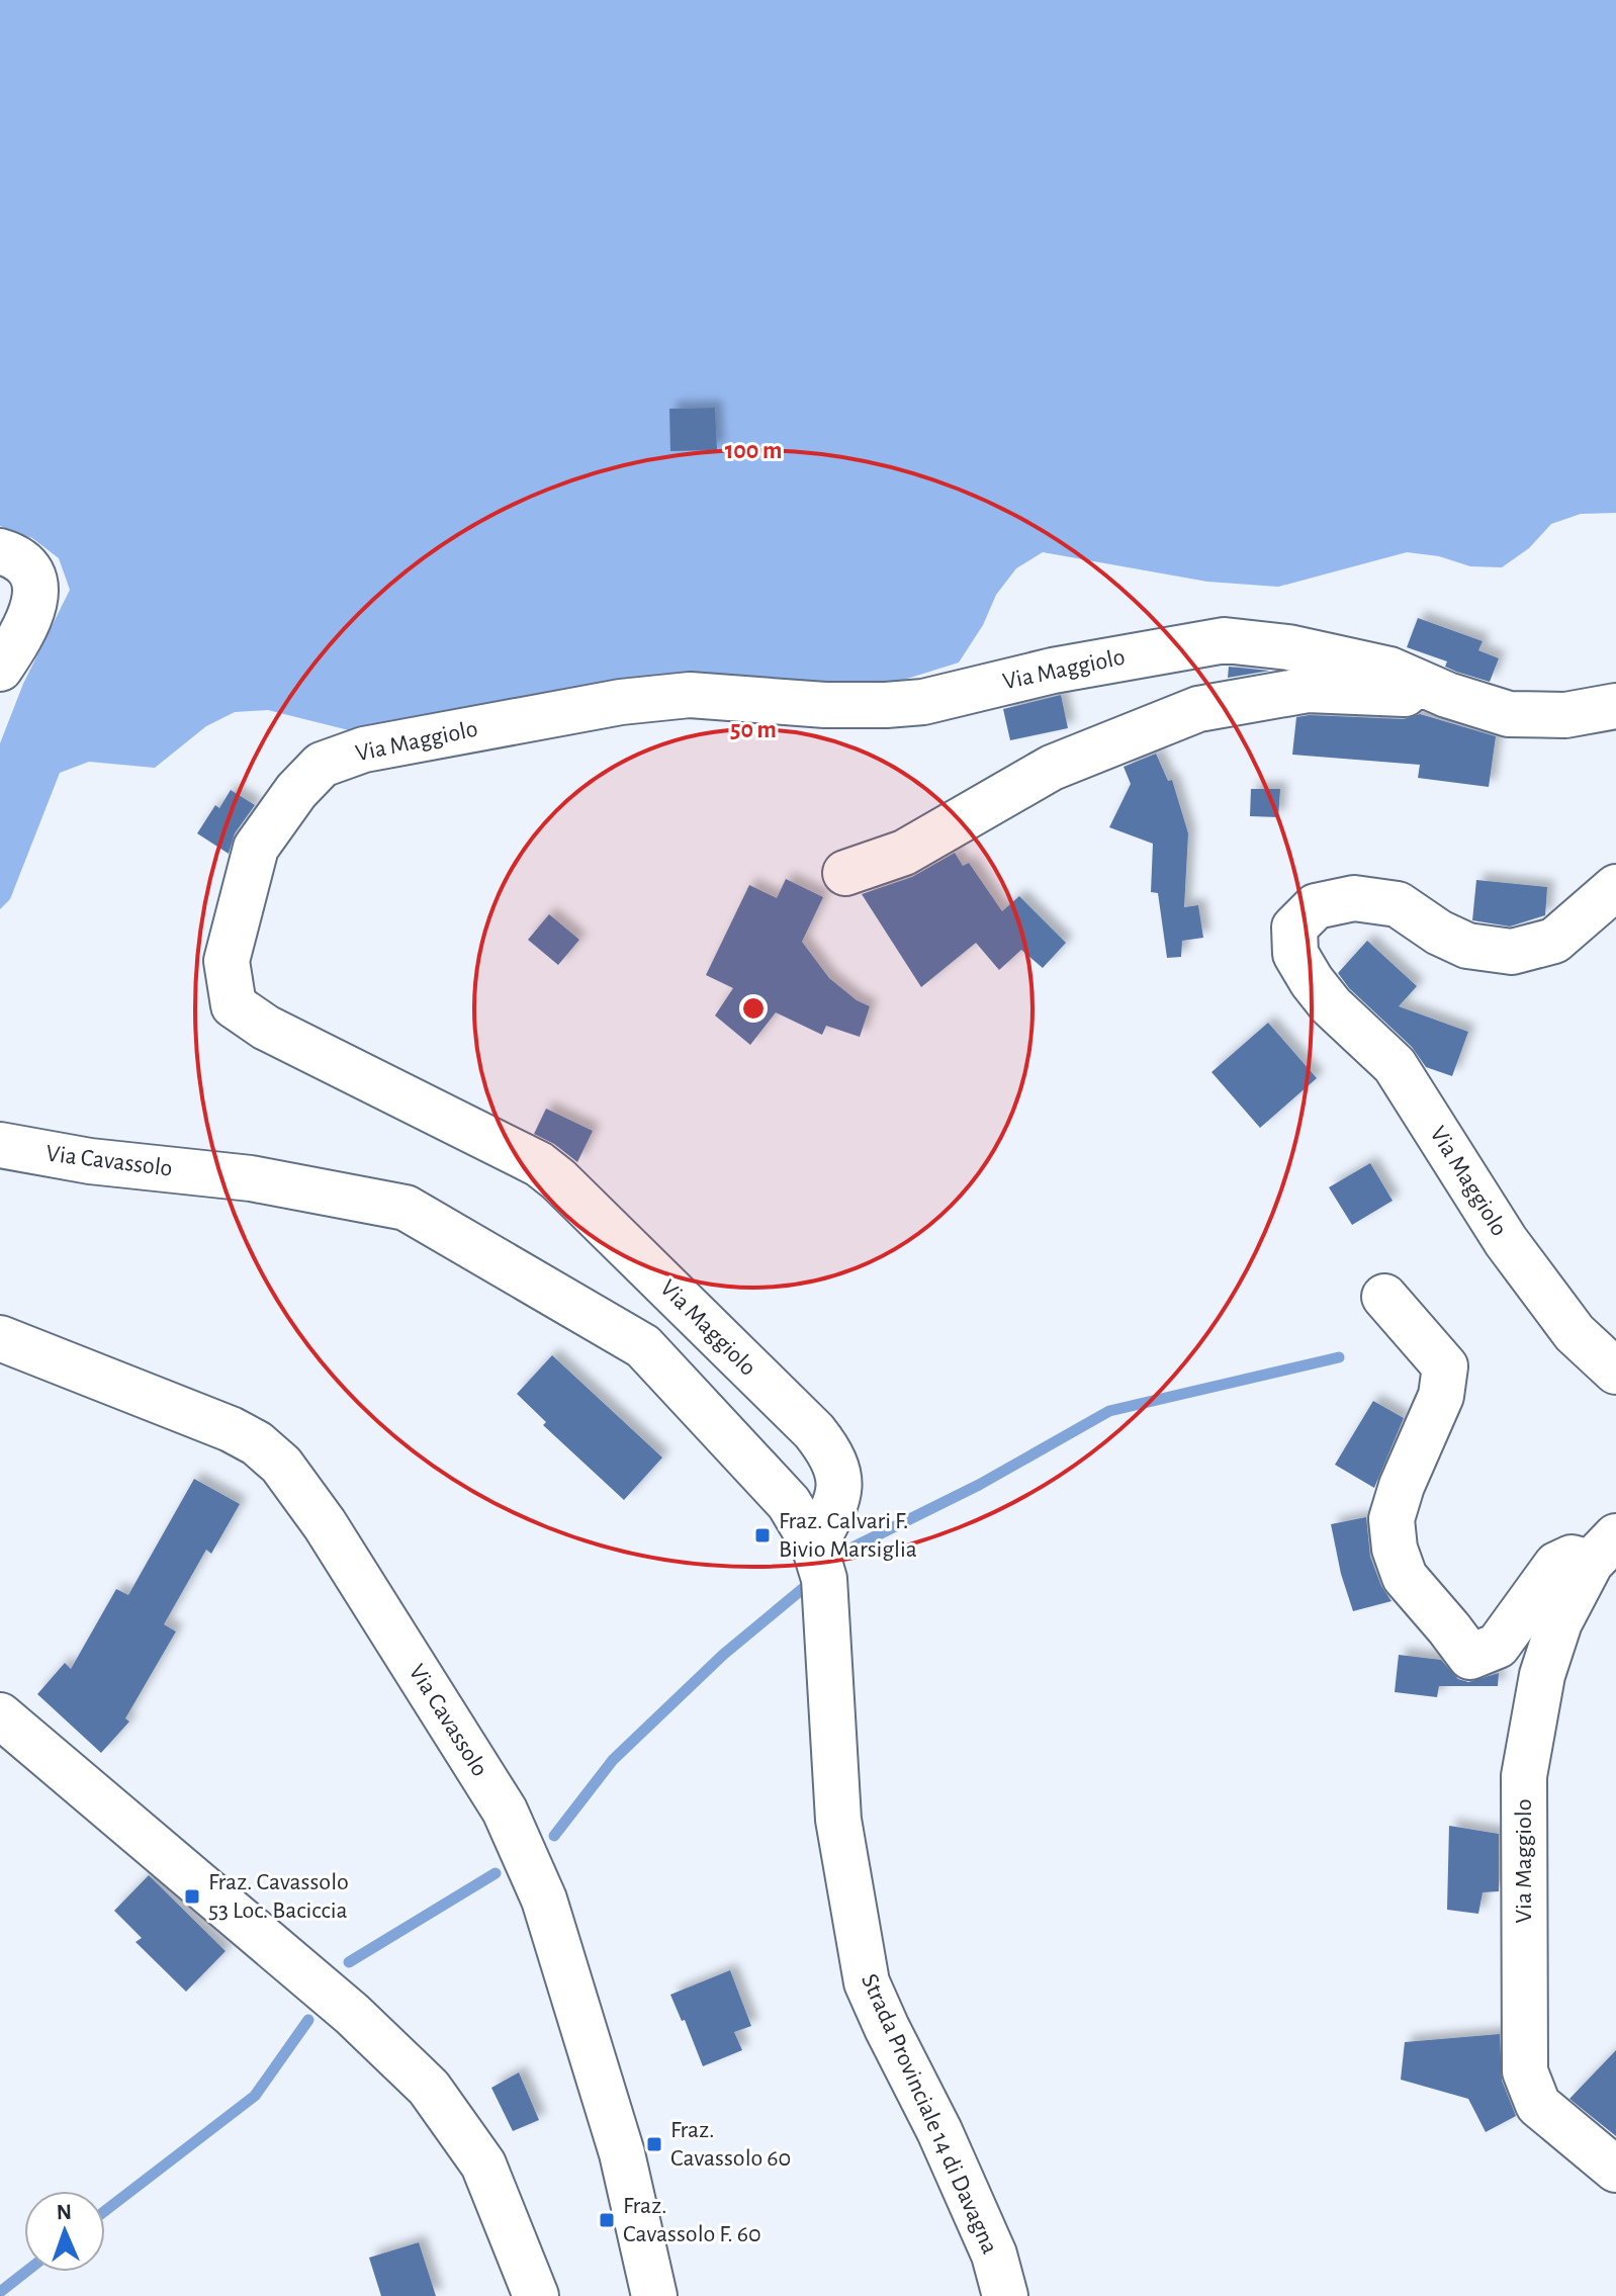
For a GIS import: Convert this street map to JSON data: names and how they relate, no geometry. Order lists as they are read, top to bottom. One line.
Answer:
{"streets":{"street":["Via Maggiolo","Via Cavassolo","Strada Provinciale 14 di Davagna"]},"crossings":[["Via Maggiolo","Via Cavassolo"],["Via Maggiolo","Strada Provinciale 14 di Davagna"],["Via Cavassolo","Strada Provinciale 14 di Davagna"]],"places":{"transit":["Fraz. Calvari F. Bivio Marsiglia","Fraz. Cavassolo 53 Loc. Baciccia","Fraz. Cavassolo 60","Fraz. Cavassolo F. 60"]},"north":"top","rings":["100 m","50 m"]}
